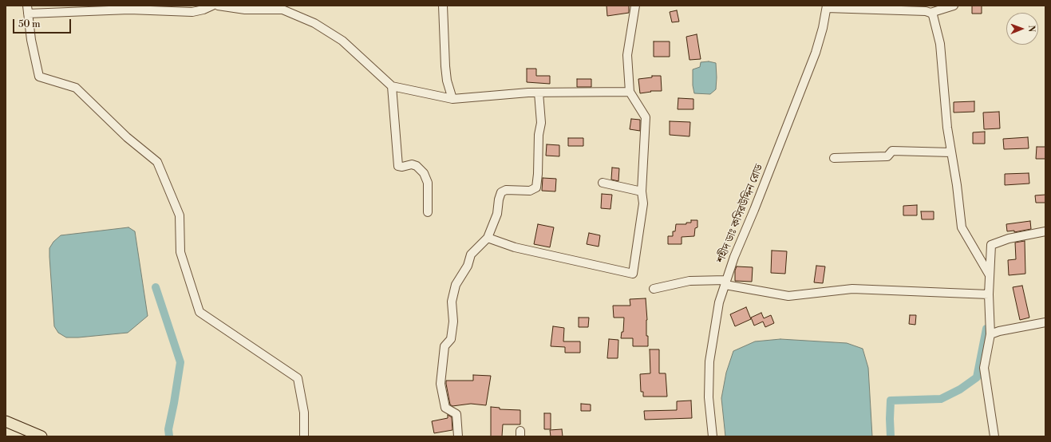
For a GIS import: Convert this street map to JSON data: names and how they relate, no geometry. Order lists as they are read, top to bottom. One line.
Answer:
{"streets":{"street":["শহীদ ডাঃ কসিরউদ্দিন রোড"]},"scale_bar":"50 m","north":"right"}
